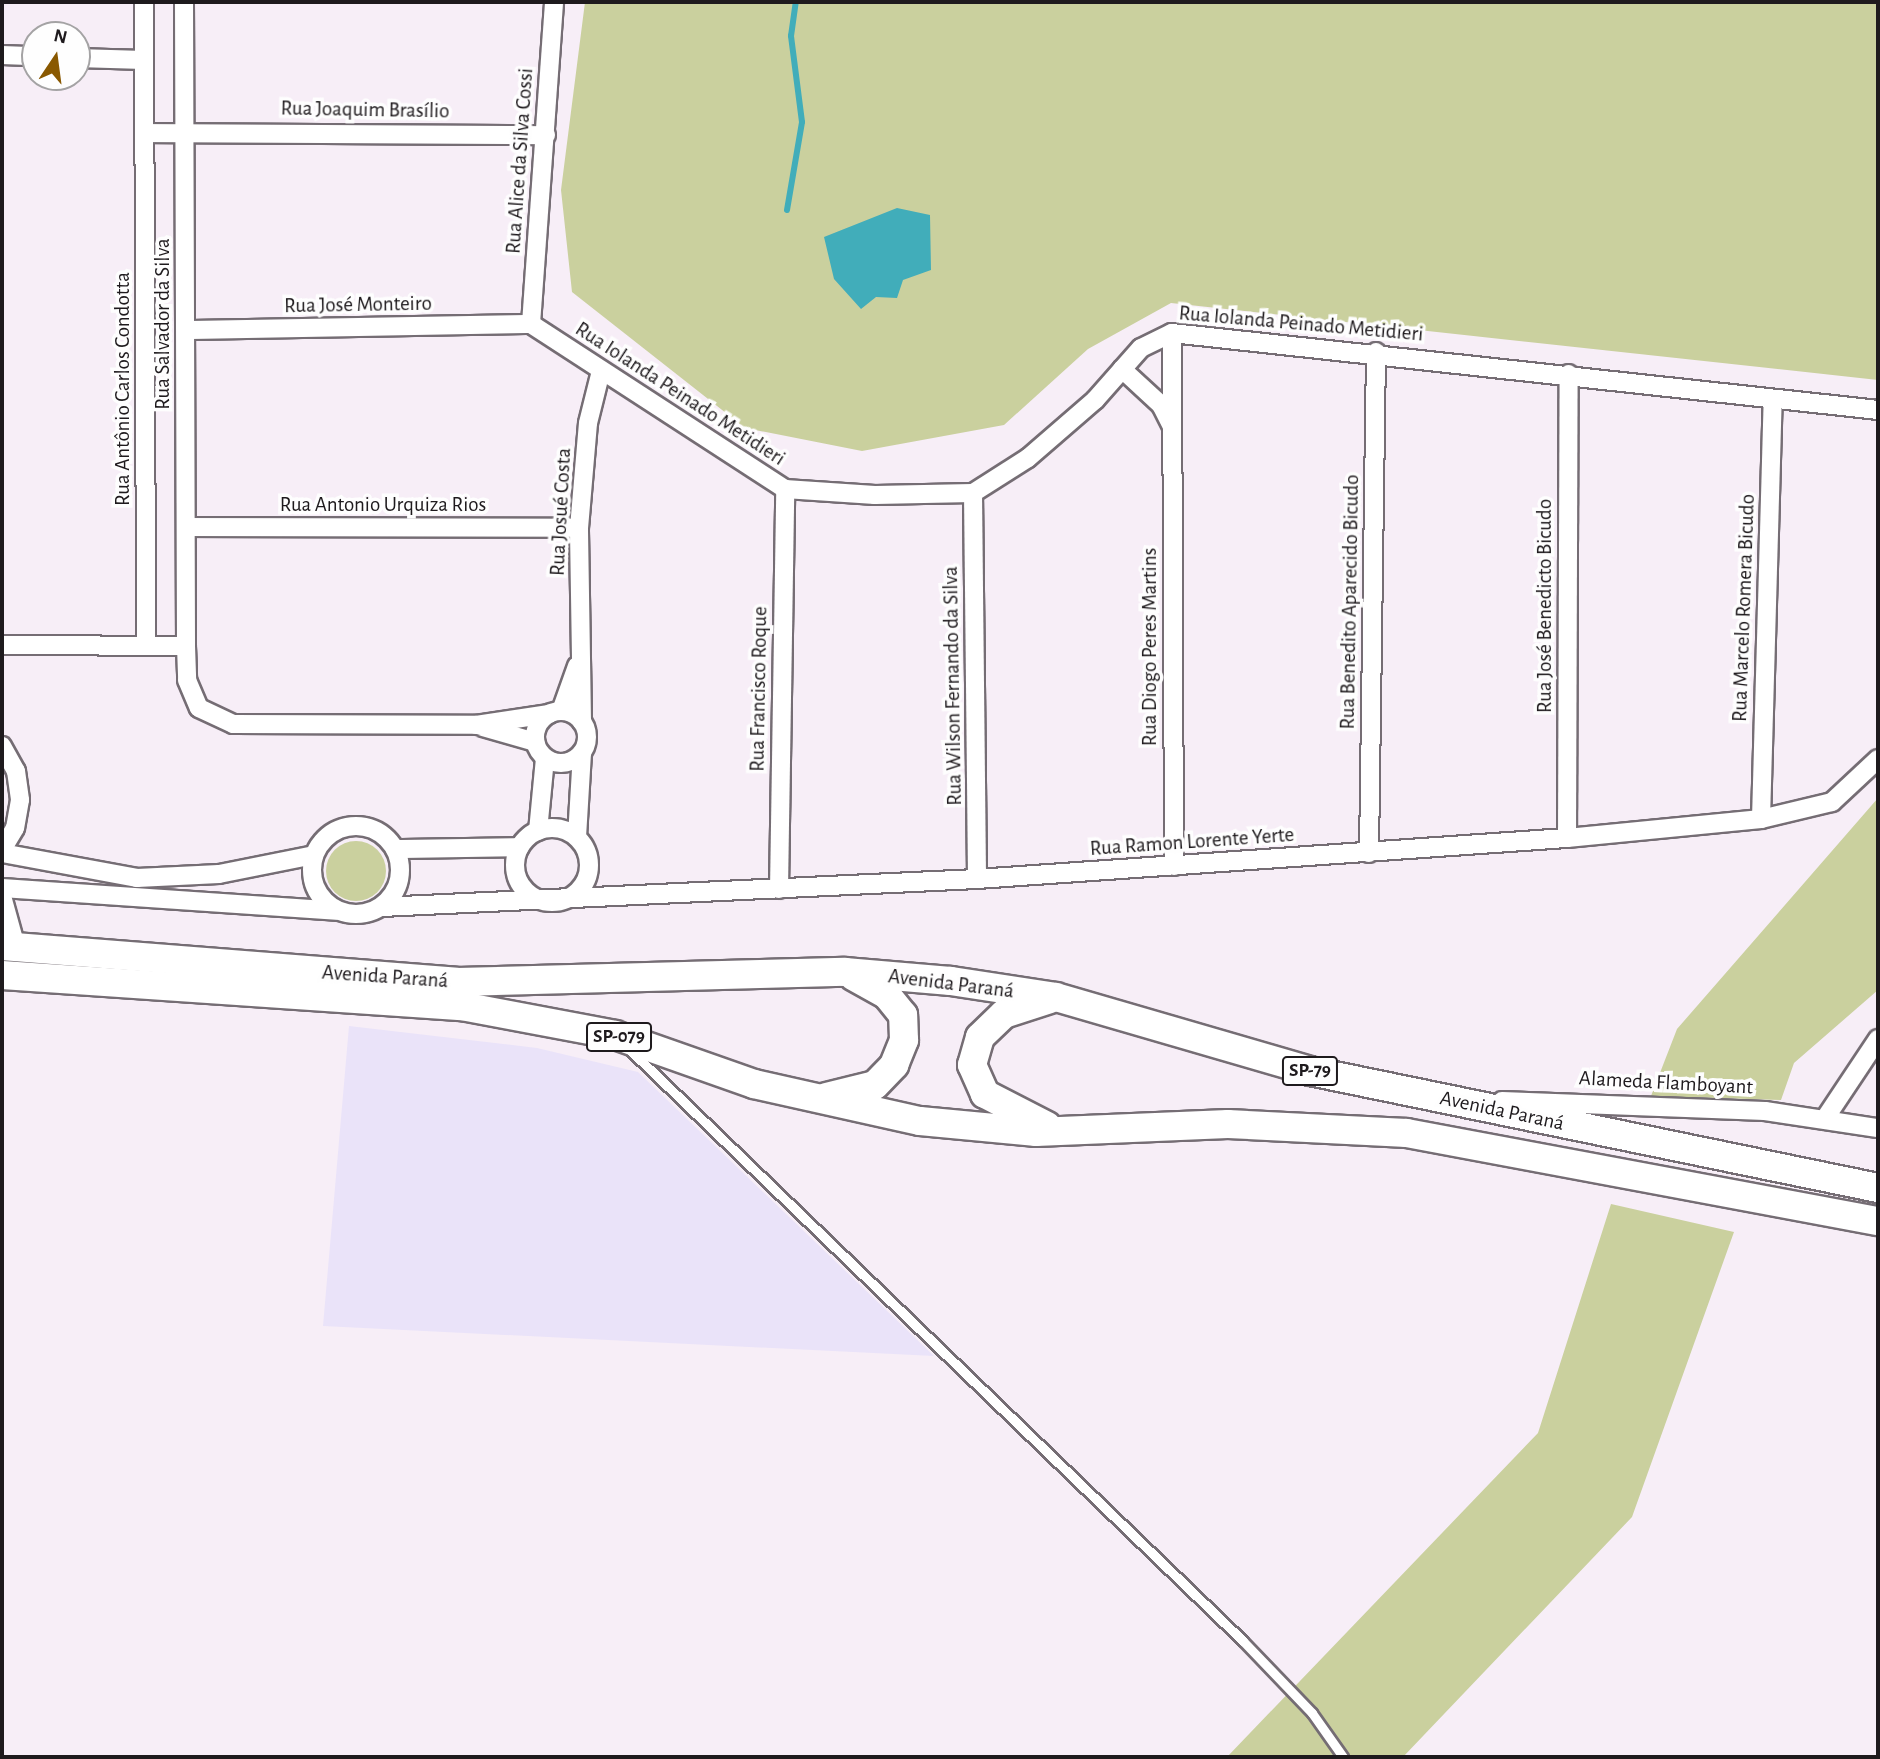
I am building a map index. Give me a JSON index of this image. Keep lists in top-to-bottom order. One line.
{"streets":{"main road":["Avenida Paraná","SP-079","SP-79"],"street":["Rua Joaquim Brasílio","Rua Alice da Silva Cossi","Rua José Monteiro","Rua Salvador da Silva","Rua Iolanda Peinado Metidieri","Rua Antônio Carlos Condotta","Rua Antonio Urquiza Rios","Rua Josué Costa","Rua Benedito Aparecido Bicudo","Rua José Benedicto Bicudo","Rua Marcelo Romera Bicudo","Rua Diogo Peres Martins","Rua Wilson Fernando da Silva","Rua Francisco Roque","Rua Ramon Lorente Yerte","Alameda Flamboyant"]},"crossings":[["Rua Joaquim Brasílio","Rua Alice da Silva Cossi"],["Rua Joaquim Brasílio","Rua Salvador da Silva"],["Rua Alice da Silva Cossi","Rua José Monteiro"],["Rua Alice da Silva Cossi","Rua Iolanda Peinado Metidieri"],["Rua José Monteiro","Rua Salvador da Silva"],["Rua José Monteiro","Rua Iolanda Peinado Metidieri"],["Rua Salvador da Silva","Rua Antonio Urquiza Rios"],["Rua Iolanda Peinado Metidieri","Rua Josué Costa"],["Rua Iolanda Peinado Metidieri","Rua Benedito Aparecido Bicudo"],["Rua Iolanda Peinado Metidieri","Rua José Benedicto Bicudo"],["Rua Iolanda Peinado Metidieri","Rua Marcelo Romera Bicudo"],["Rua Iolanda Peinado Metidieri","Rua Diogo Peres Martins"],["Rua Iolanda Peinado Metidieri","Rua Wilson Fernando da Silva"],["Rua Iolanda Peinado Metidieri","Rua Francisco Roque"],["Rua Antonio Urquiza Rios","Rua Josué Costa"],["Rua Benedito Aparecido Bicudo","Rua Ramon Lorente Yerte"],["Rua José Benedicto Bicudo","Rua Ramon Lorente Yerte"],["Rua Marcelo Romera Bicudo","Rua Ramon Lorente Yerte"],["Rua Diogo Peres Martins","Rua Ramon Lorente Yerte"],["Rua Wilson Fernando da Silva","Rua Ramon Lorente Yerte"],["Rua Francisco Roque","Rua Ramon Lorente Yerte"],["Avenida Paraná","Alameda Flamboyant"]],"north":"top"}
